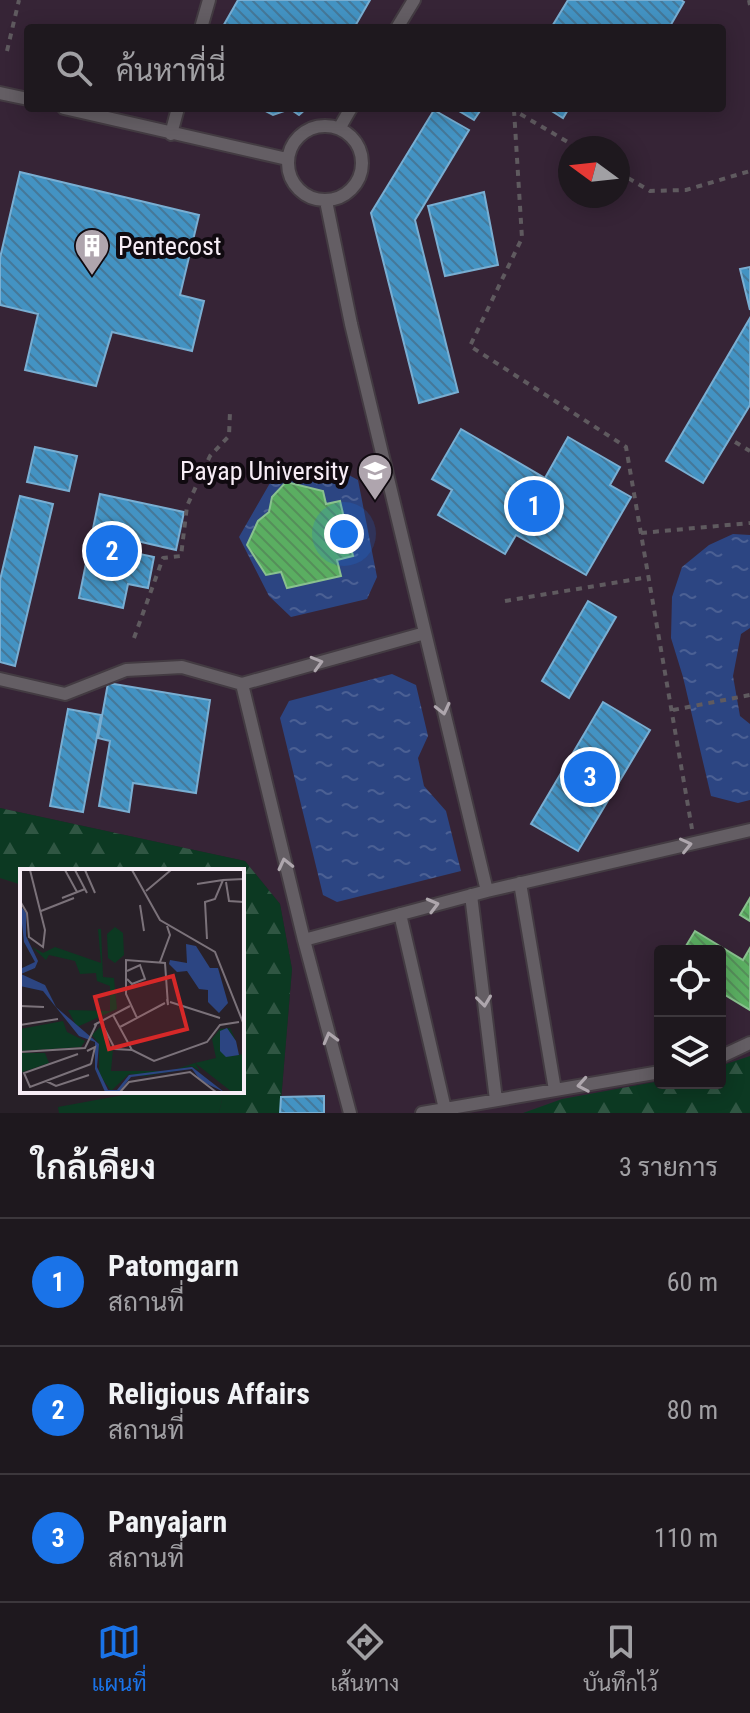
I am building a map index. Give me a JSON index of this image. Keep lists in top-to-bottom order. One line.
{"places":{"building":["Pentecost"],"school or university":["Payap University"]},"north":"left","page":{"search":"ค้นหาที่นี่","pins":["1","2","3"],"heading":["ใกล้เคียง","3 รายการ"],"list":[{"mark":"1","name":"Patomgarn","note":"สถานที่","value":"60 m"},{"mark":"2","name":"Religious Affairs","note":"สถานที่","value":"80 m"},{"mark":"3","name":"Panyajarn","note":"สถานที่","value":"110 m"}],"nav":["แผนที่","เส้นทาง","บันทึกไว้"]}}
